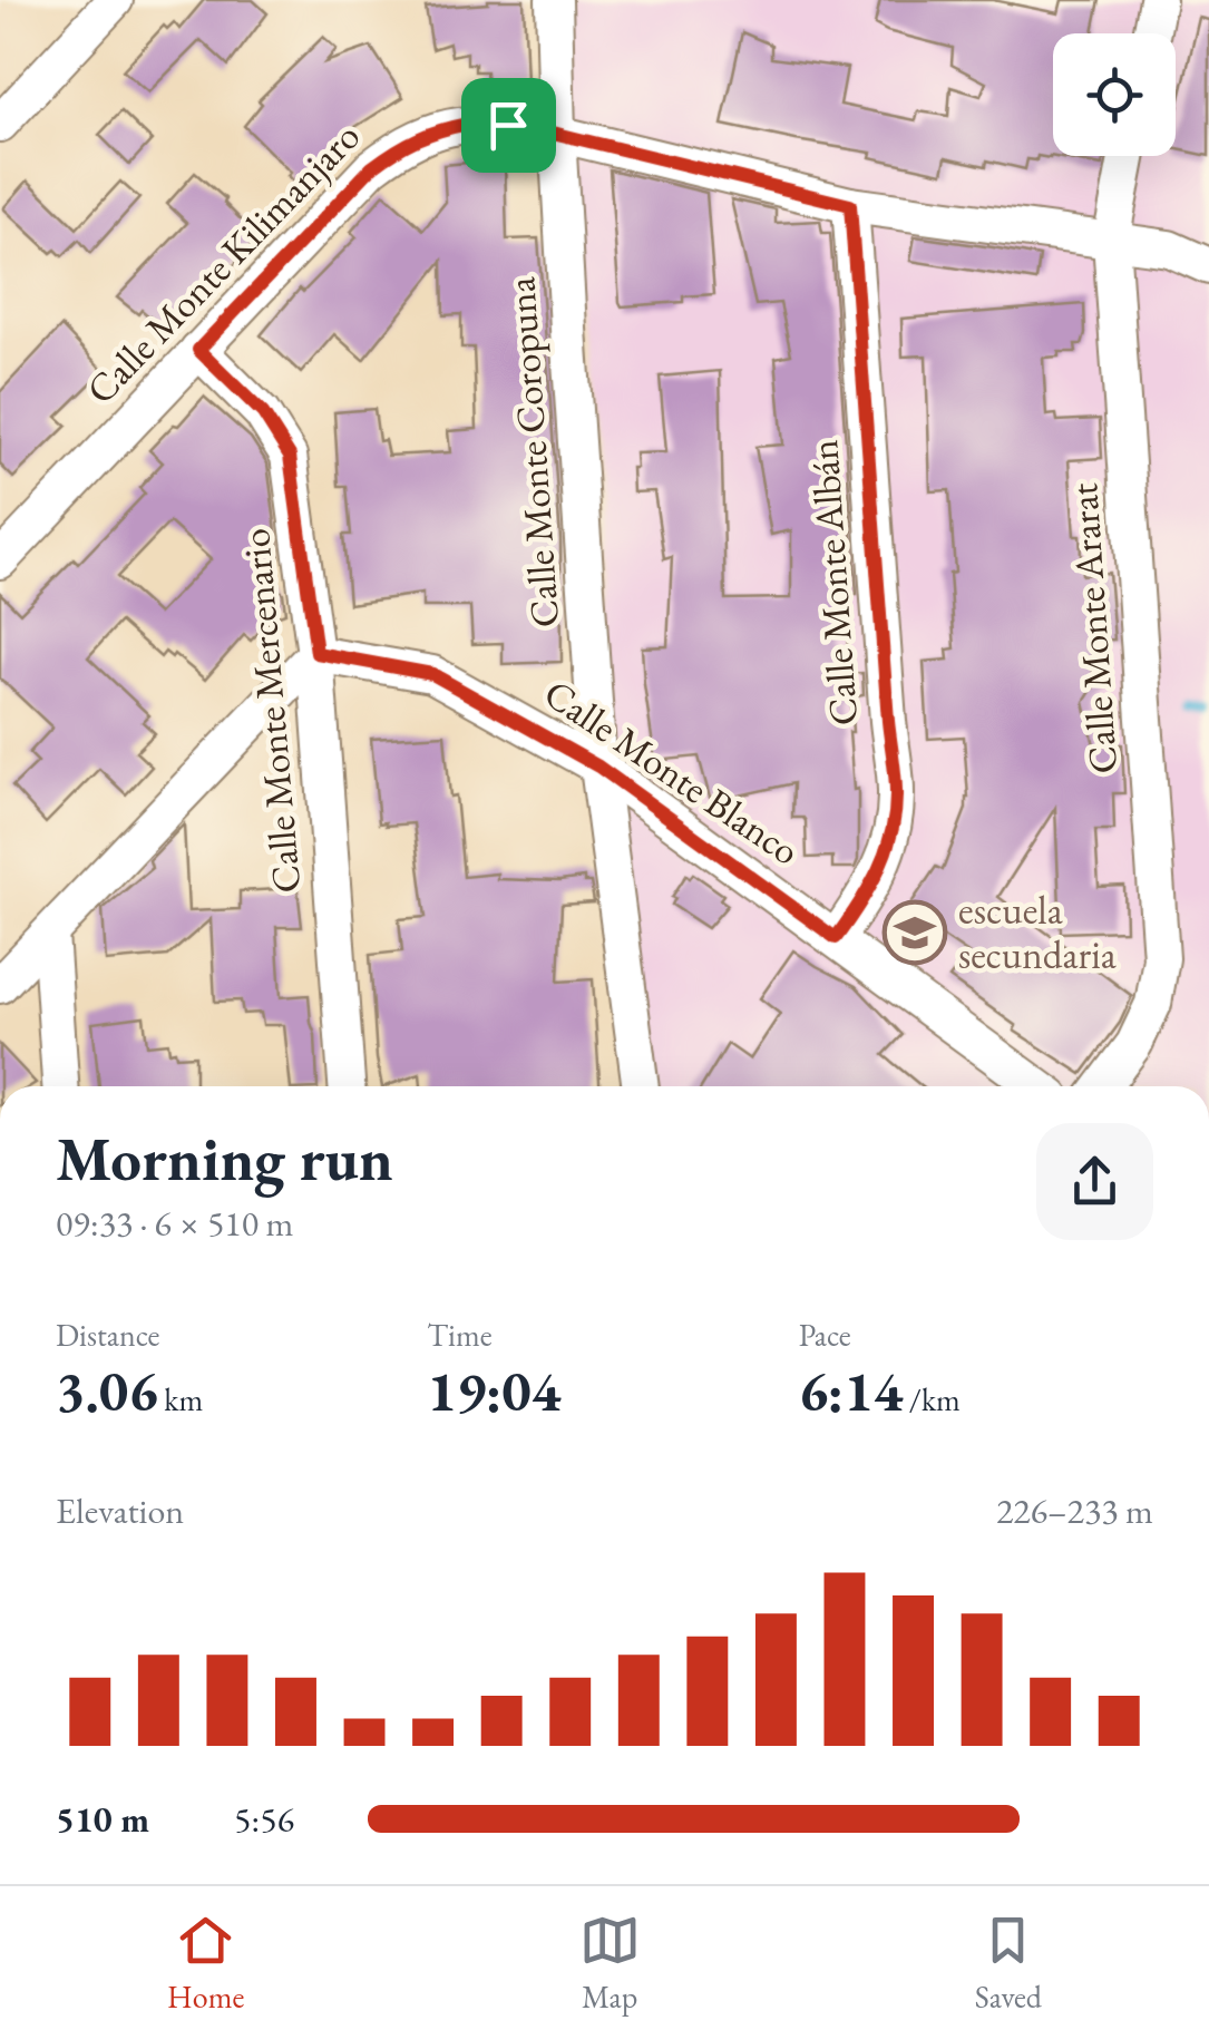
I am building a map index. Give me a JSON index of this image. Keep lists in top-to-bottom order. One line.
{"streets":{"street":["Calle Monte Kilimanjaro","Calle Monte Coropuna","Calle Monte Albán","Calle Monte Ararat","Calle Monte Mercenario","Calle Monte Blanco"]},"crossings":[["Calle Monte Kilimanjaro","Calle Monte Coropuna"],["Calle Monte Kilimanjaro","Calle Monte Albán"],["Calle Monte Kilimanjaro","Calle Monte Ararat"],["Calle Monte Kilimanjaro","Calle Monte Mercenario"],["Calle Monte Coropuna","Calle Monte Blanco"],["Calle Monte Albán","Calle Monte Blanco"],["Calle Monte Mercenario","Calle Monte Blanco"]],"places":{"school or university":["escuela secundaria"]},"page":{"heading":["Morning run","09:33 · 6 × 510 m"],"stats":[["Distance","3.06 km"],["Time","19:04"],["Pace","6:14 /km"]],"chart":["Elevation","226–233 m"],"list":[{"name":"510 m","note":"5:56"}],"tabs":["Home","Map","Saved"]}}
